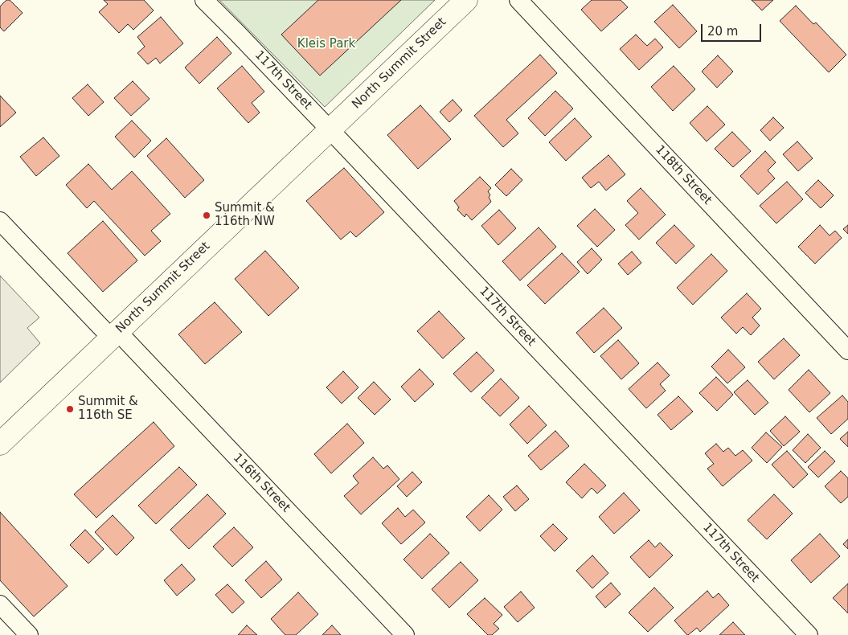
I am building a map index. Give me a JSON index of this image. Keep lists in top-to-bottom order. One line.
{"streets":{"main road":["North Summit Street"],"street":["117th Street","118th Street","116th Street"]},"crossings":[["North Summit Street","117th Street"],["North Summit Street","116th Street"]],"parks":["Kleis Park"],"places":["Summit & 116th NW","Summit & 116th SE"],"scale_bar":"20 m"}
